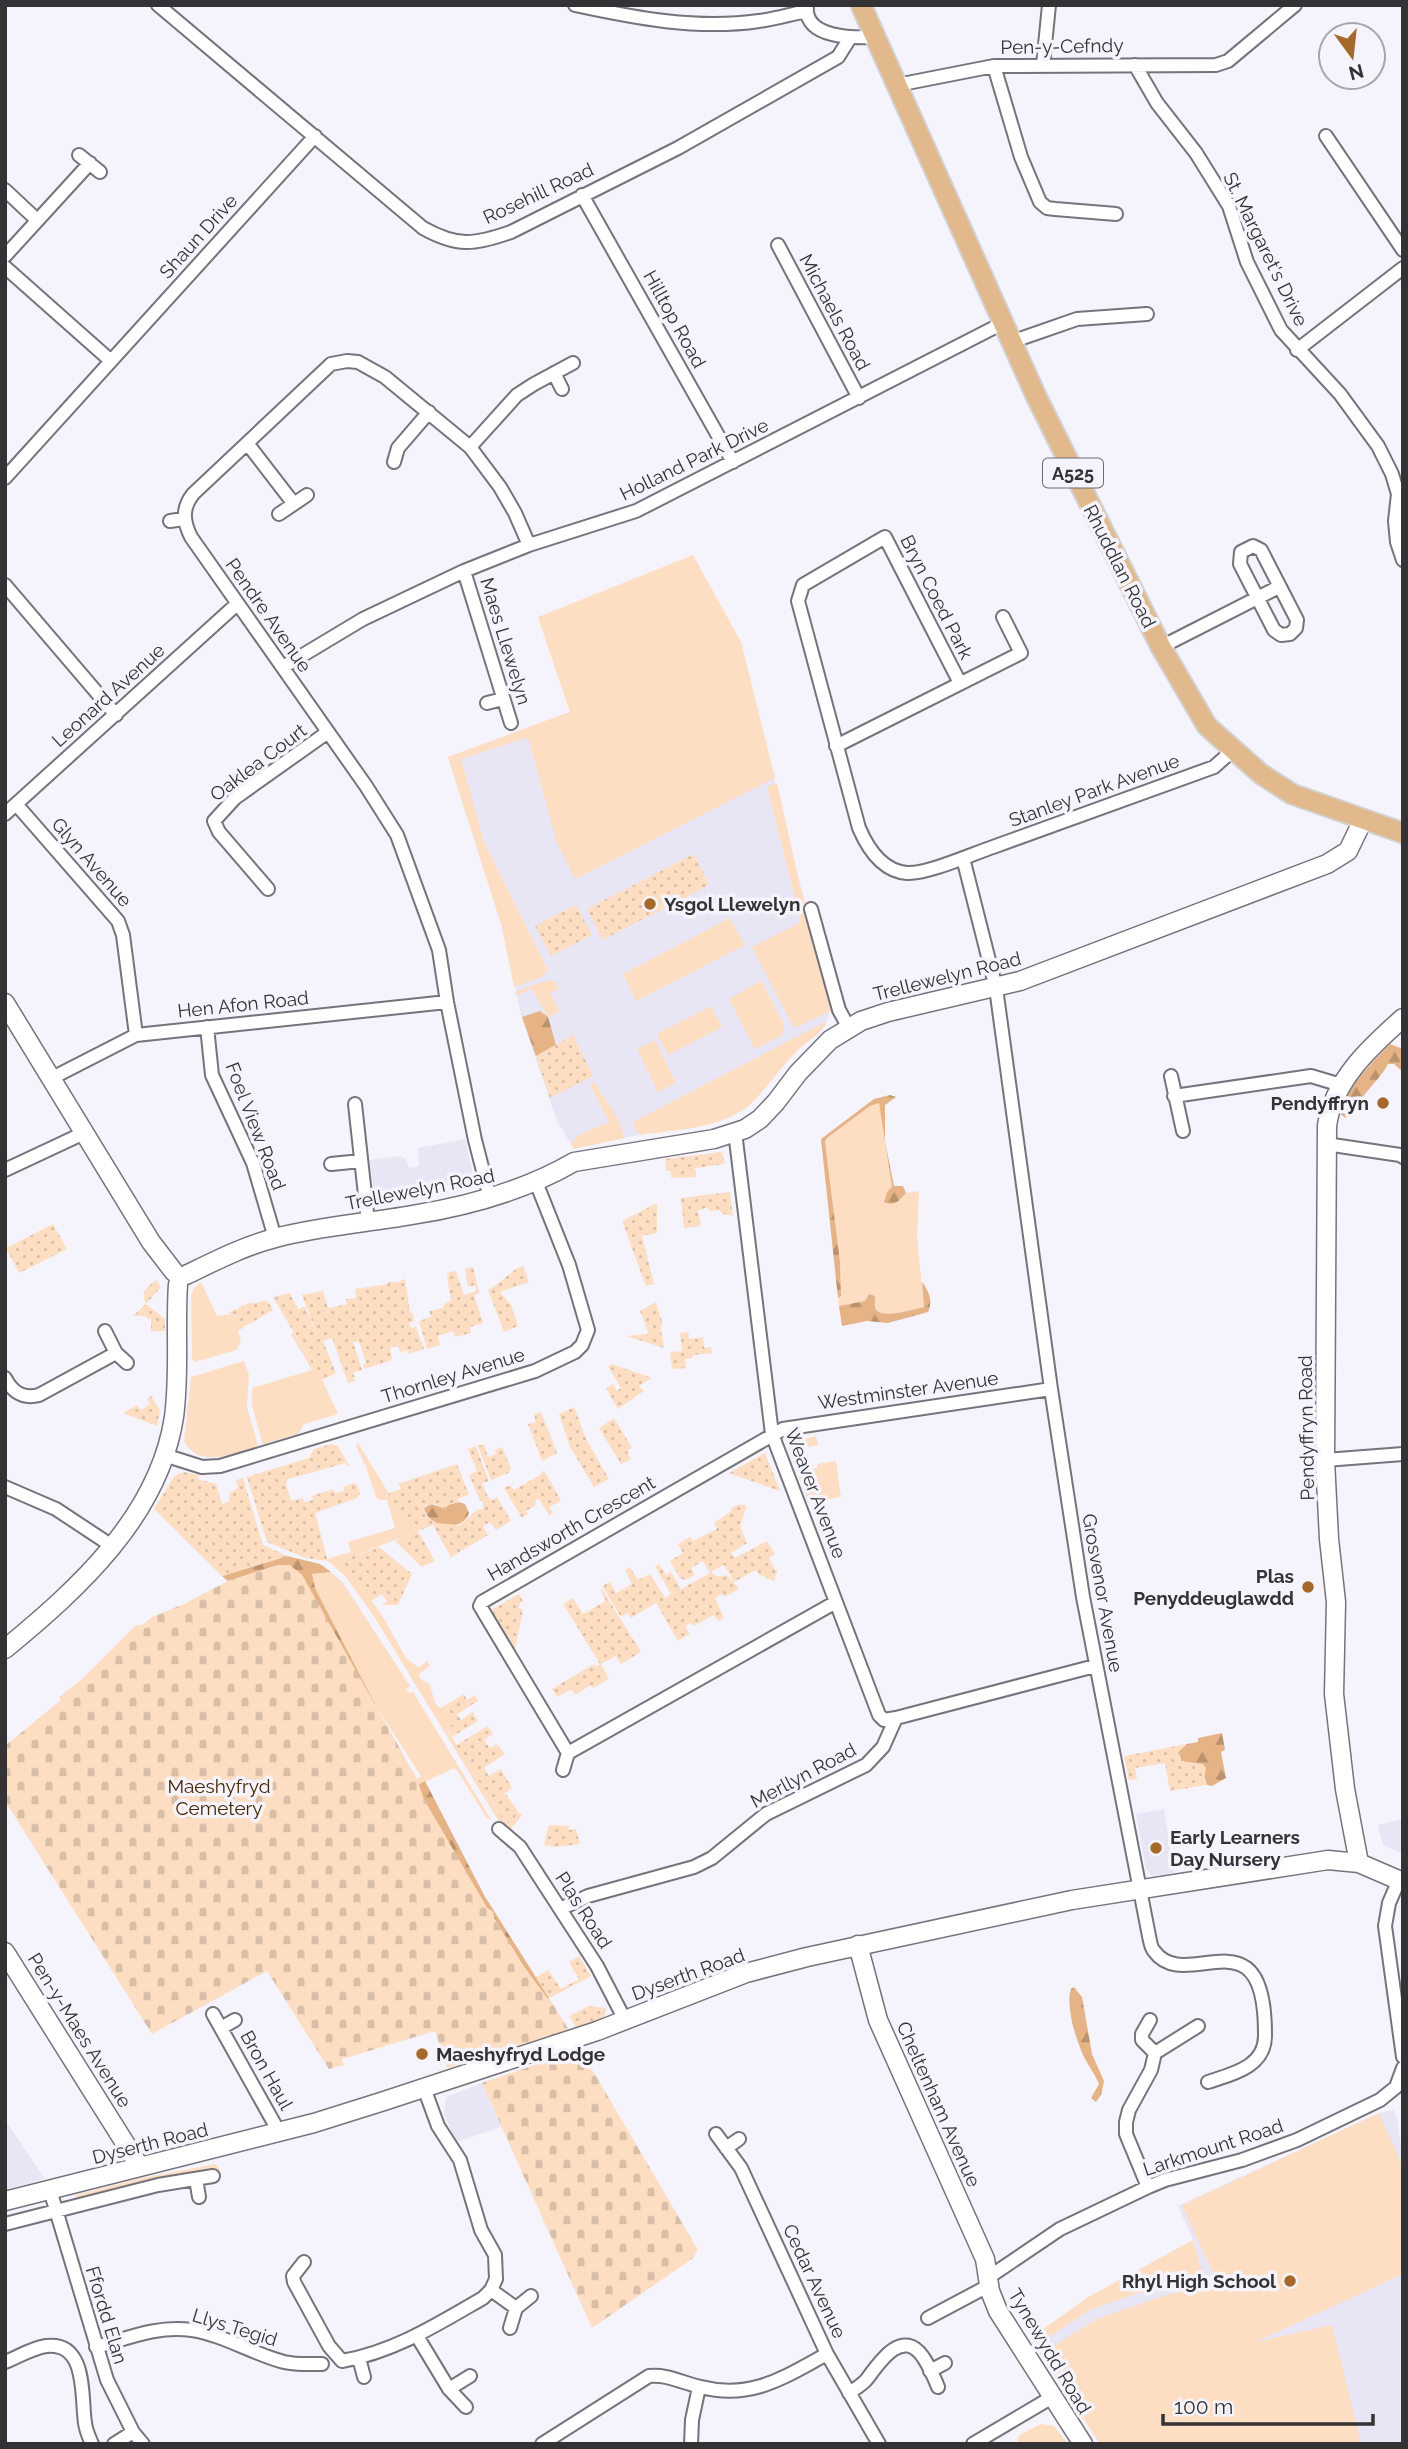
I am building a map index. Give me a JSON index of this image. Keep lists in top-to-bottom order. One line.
{"streets":{"main road":["A525","Rhuddlan Road"],"street":["Pen-y-Cefndy","Rosehill Road","Shaun Drive","St. Margaret's Drive","Michaels Road","Hilltop Road","Holland Park Drive","Bryn Coed Park","Pendre Avenue","Maes Llewelyn","Leonard Avenue","Oaklea Court","Stanley Park Avenue","Glyn Avenue","Trellewelyn Road","Hen Afon Road","Foel View Road","Thornley Avenue","Westminster Avenue","Pendyffryn Road","Weaver Avenue","Handsworth Crescent","Grosvenor Avenue","Merllyn Road","Plas Road","Dyserth Road","Pen-y-Maes Avenue","Bron Haul","Cheltenham Avenue","Larkmount Road","Cedar Avenue","Ffordd Elan","Llys Tegid","Tynewydd Road"]},"crossings":[["Pen-y-Cefndy","St. Margaret's Drive"],["Pen-y-Cefndy","Rhuddlan Road"],["Rosehill Road","Shaun Drive"],["Rosehill Road","Hilltop Road"],["Michaels Road","Holland Park Drive"],["Hilltop Road","Holland Park Drive"],["Holland Park Drive","Rhuddlan Road"],["Holland Park Drive","Pendre Avenue"],["Holland Park Drive","Maes Llewelyn"],["Rhuddlan Road","Stanley Park Avenue"],["Rhuddlan Road","Trellewelyn Road"],["Bryn Coed Park","Stanley Park Avenue"],["Bryn Coed Park","Grosvenor Avenue"],["Pendre Avenue","Leonard Avenue"],["Pendre Avenue","Oaklea Court"],["Pendre Avenue","Trellewelyn Road"],["Pendre Avenue","Hen Afon Road"],["Leonard Avenue","Glyn Avenue"],["Stanley Park Avenue","Grosvenor Avenue"],["Glyn Avenue","Hen Afon Road"],["Trellewelyn Road","Foel View Road"],["Trellewelyn Road","Thornley Avenue"],["Trellewelyn Road","Weaver Avenue"],["Trellewelyn Road","Grosvenor Avenue"],["Hen Afon Road","Foel View Road"],["Westminster Avenue","Weaver Avenue"],["Westminster Avenue","Handsworth Crescent"],["Westminster Avenue","Grosvenor Avenue"],["Pendyffryn Road","Dyserth Road"],["Weaver Avenue","Handsworth Crescent"],["Weaver Avenue","Merllyn Road"],["Grosvenor Avenue","Dyserth Road"],["Merllyn Road","Plas Road"],["Plas Road","Dyserth Road"],["Dyserth Road","Pen-y-Maes Avenue"],["Dyserth Road","Bron Haul"],["Dyserth Road","Cheltenham Avenue"],["Dyserth Road","Ffordd Elan"],["Cheltenham Avenue","Larkmount Road"],["Cheltenham Avenue","Tynewydd Road"],["Larkmount Road","Tynewydd Road"],["Ffordd Elan","Llys Tegid"]],"parks":["Maeshyfryd Cemetery"],"places":["Ysgol Llewelyn","Pendyffryn","Plas Penyddeuglawdd","Early Learners Day Nursery","Maeshyfryd Lodge","Rhyl High School"],"scale_bar":"100 m","north":"bottom"}
